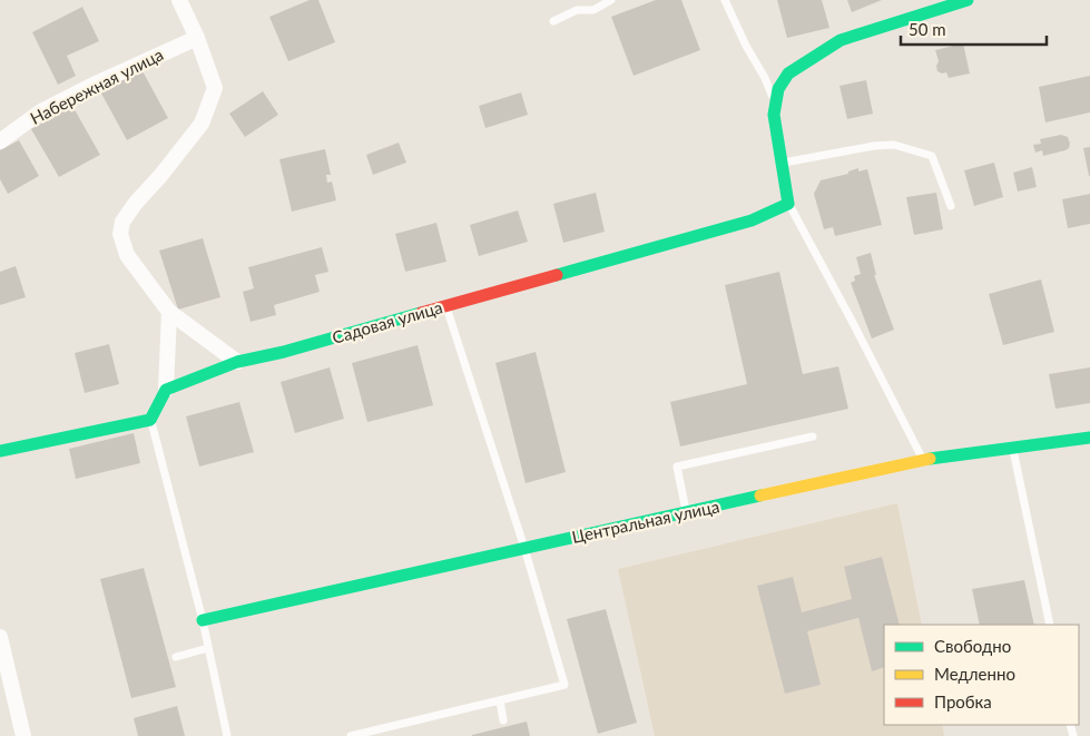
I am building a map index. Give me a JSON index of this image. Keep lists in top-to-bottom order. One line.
{"streets":{"street":["Набережная улица","Садовая улица","Центральная улица"]},"legend":["Свободно","Медленно","Пробка"],"scale_bar":"50 m"}
